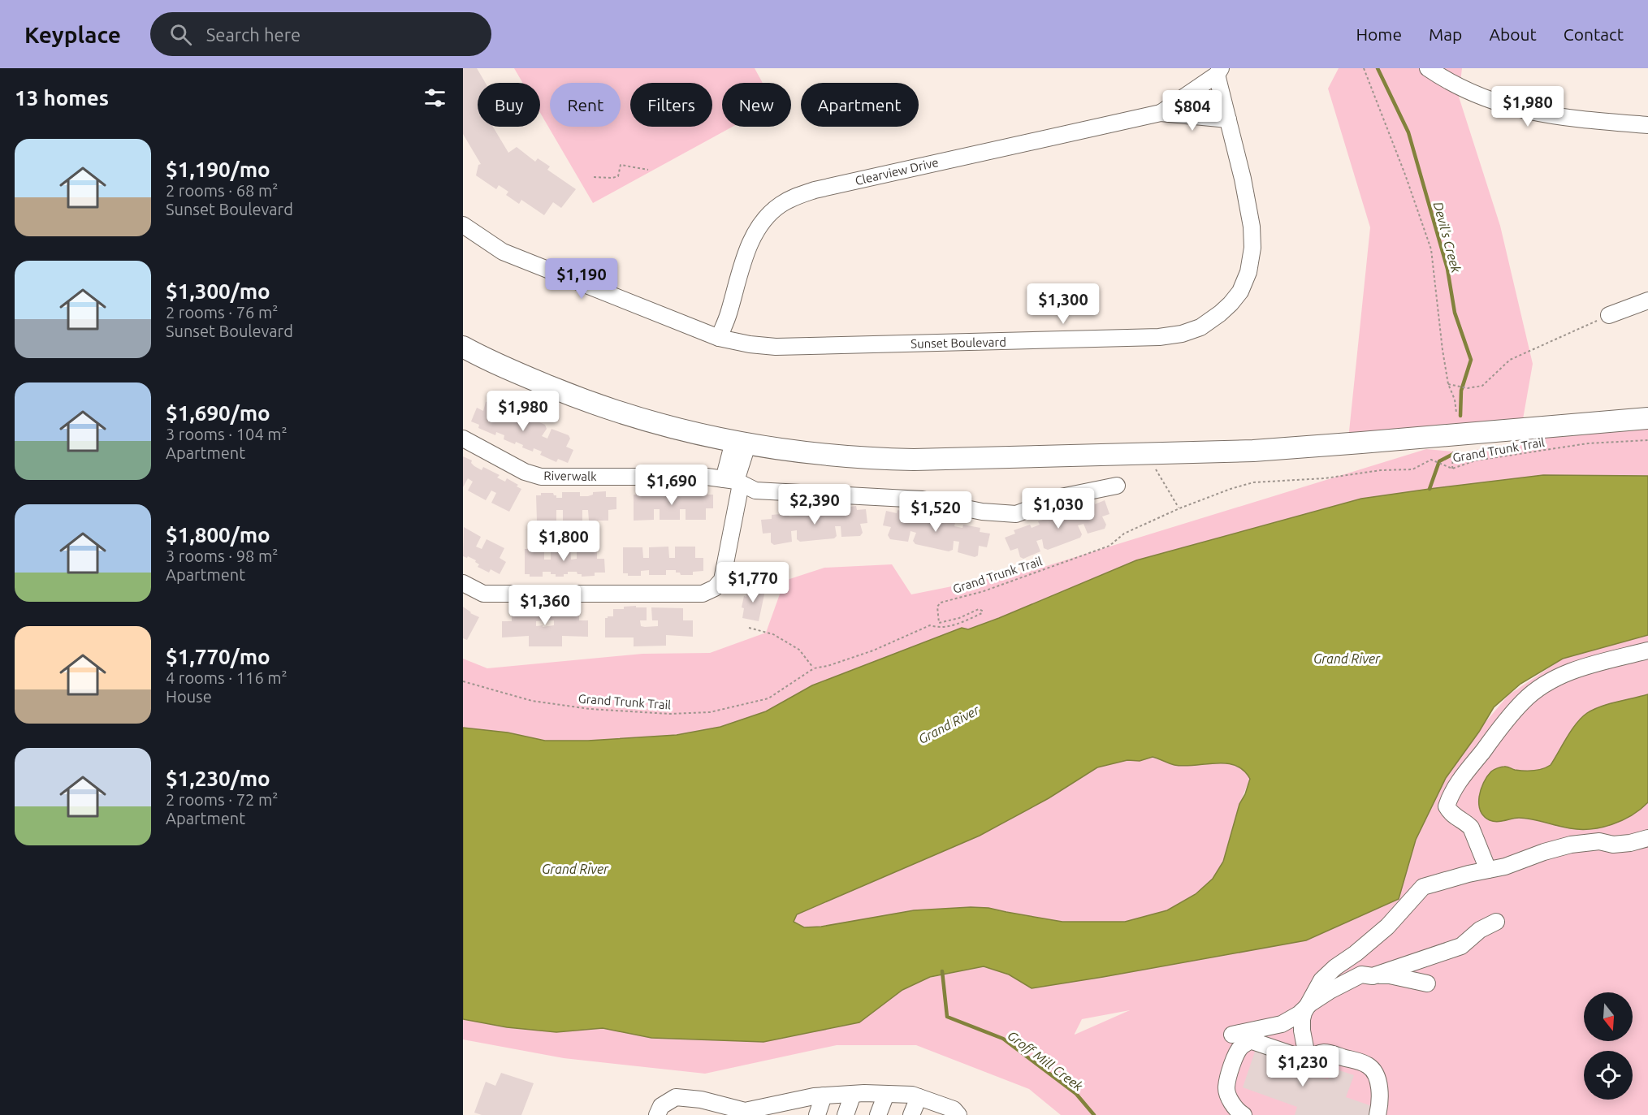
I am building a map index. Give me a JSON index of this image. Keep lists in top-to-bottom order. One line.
{"streets":{"street":["Clearview Drive","Sunset Boulevard","Riverwalk"],"path":["Grand Trunk Trail"]},"crossings":[["Clearview Drive","Sunset Boulevard"]],"water":["Devil's Creek","Grand River","Groff Mill Creek"],"north":"bottom","page":{"header":"Keyplace","search":"Search here","nav":["Home","Map","About","Contact"],"heading":"13 homes","chip":["Buy","Rent","Filters","New","Apartment"],"price":["$1,980","$804","$1,190","$1,300","$1,980","$1,690","$2,390","$1,030","$1,520","$1,800","$1,770","$1,360","$1,230"],"list":[{"name":"$1,190/mo","note":"2 rooms · 68 m² · Sunset Boulevard"},{"name":"$1,300/mo","note":"2 rooms · 76 m² · Sunset Boulevard"},{"name":"$1,690/mo","note":"3 rooms · 104 m² · Apartment"},{"name":"$1,800/mo","note":"3 rooms · 98 m² · Apartment"},{"name":"$1,770/mo","note":"4 rooms · 116 m² · House"},{"name":"$1,230/mo","note":"2 rooms · 72 m² · Apartment"}]}}
